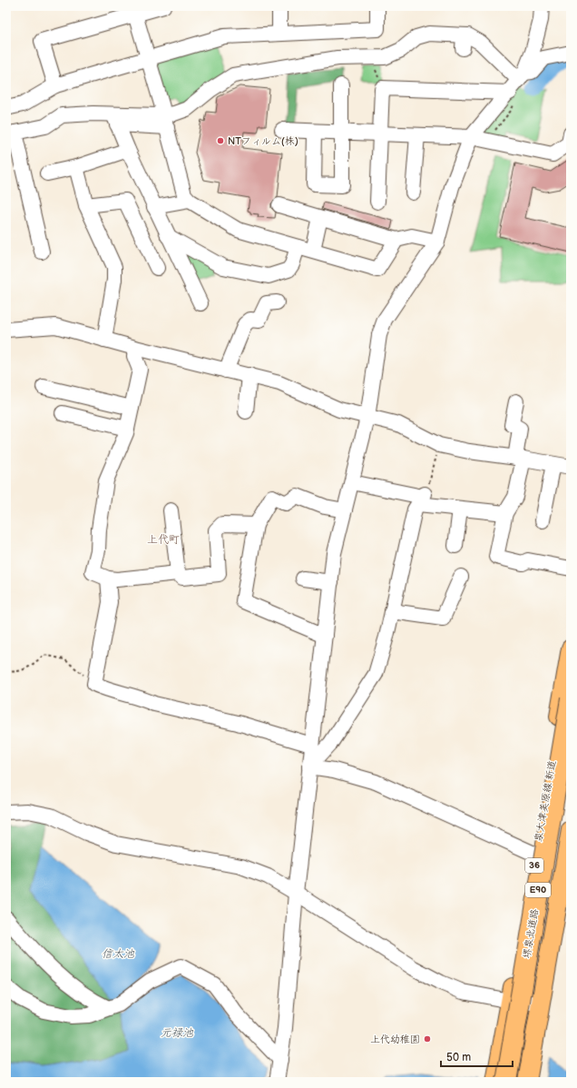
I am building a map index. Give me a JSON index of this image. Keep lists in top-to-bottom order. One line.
{"streets":{"highway":["E90","堺泉北道路"],"main road":["泉大津美原線 新道","36"]},"districts":["上代町"],"water":["信太池","元禄池"],"places":["NTフィルム(株)","上代幼稚園"],"scale_bar":"50 m"}
